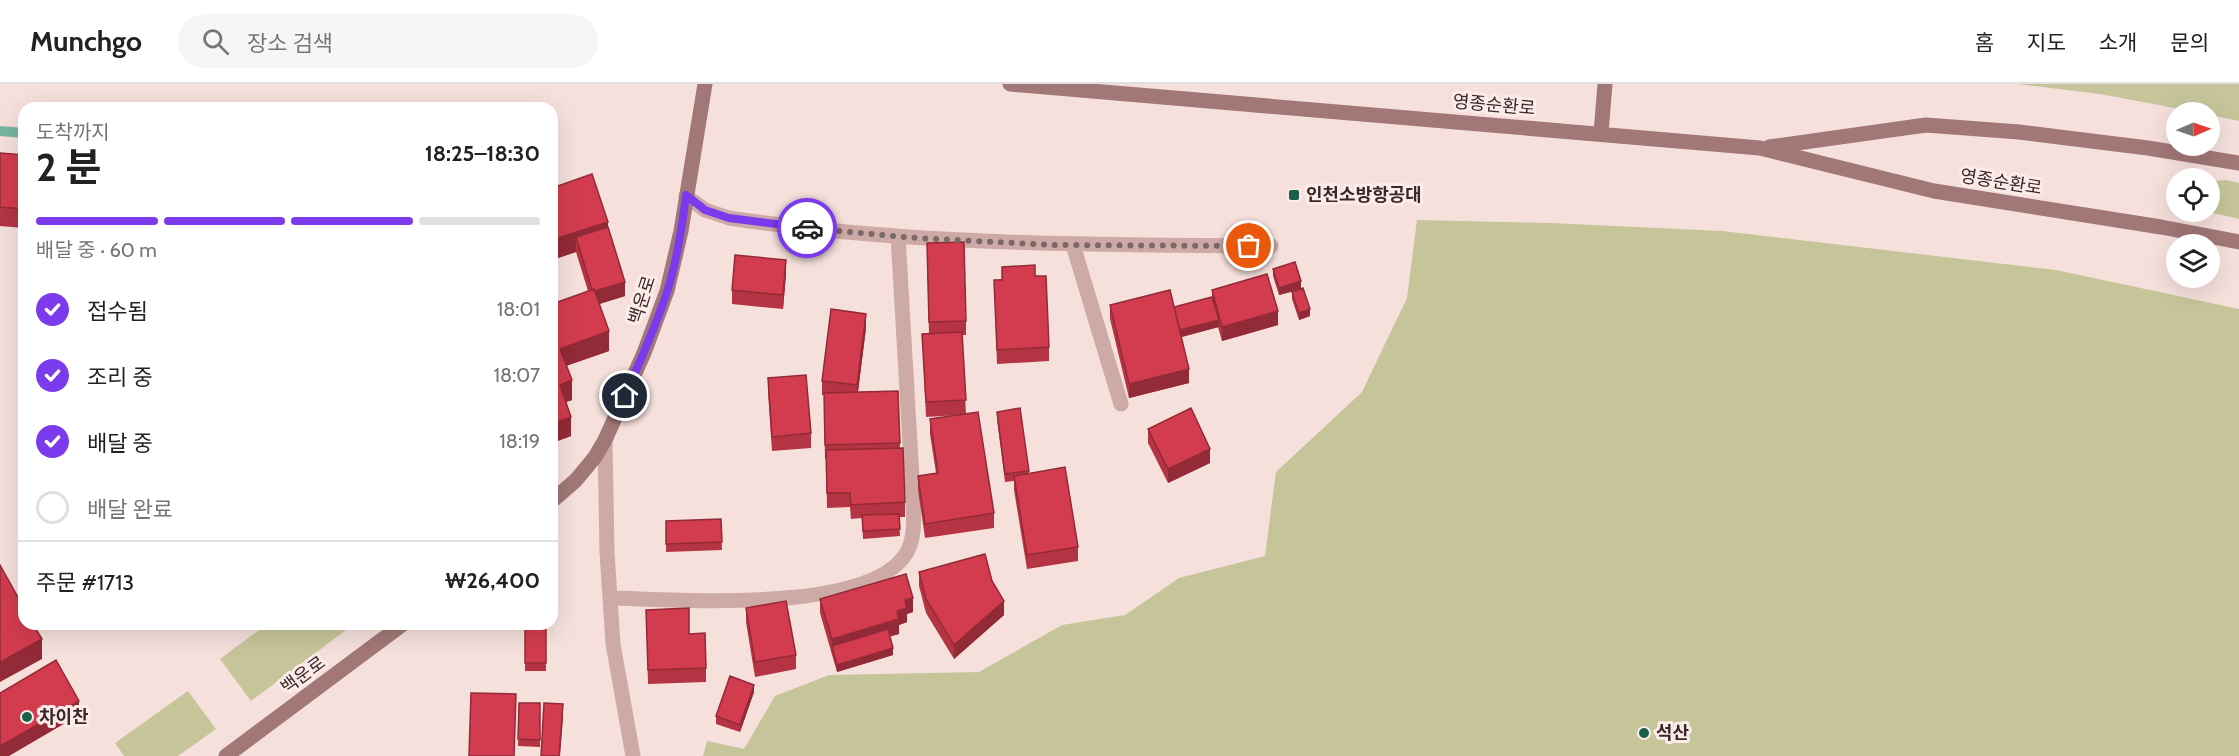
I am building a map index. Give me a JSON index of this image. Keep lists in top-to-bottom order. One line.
{"streets":{"main road":["영종순환로","백운로"]},"places":{"transit":["인천소방항공대"],"other":["차이찬","석산"]},"north":"right","page":{"header":"Munchgo","search":"장소 검색","nav":["홈","지도","소개","문의"],"heading":["2 분","도착까지","18:25–18:30"],"panel":["주문 #1713","₩26,400"],"bar":"배달 중 · 60 m","list":[["접수됨","18:01"],["조리 중","18:07"],["배달 중","18:19"],"배달 완료"]}}
